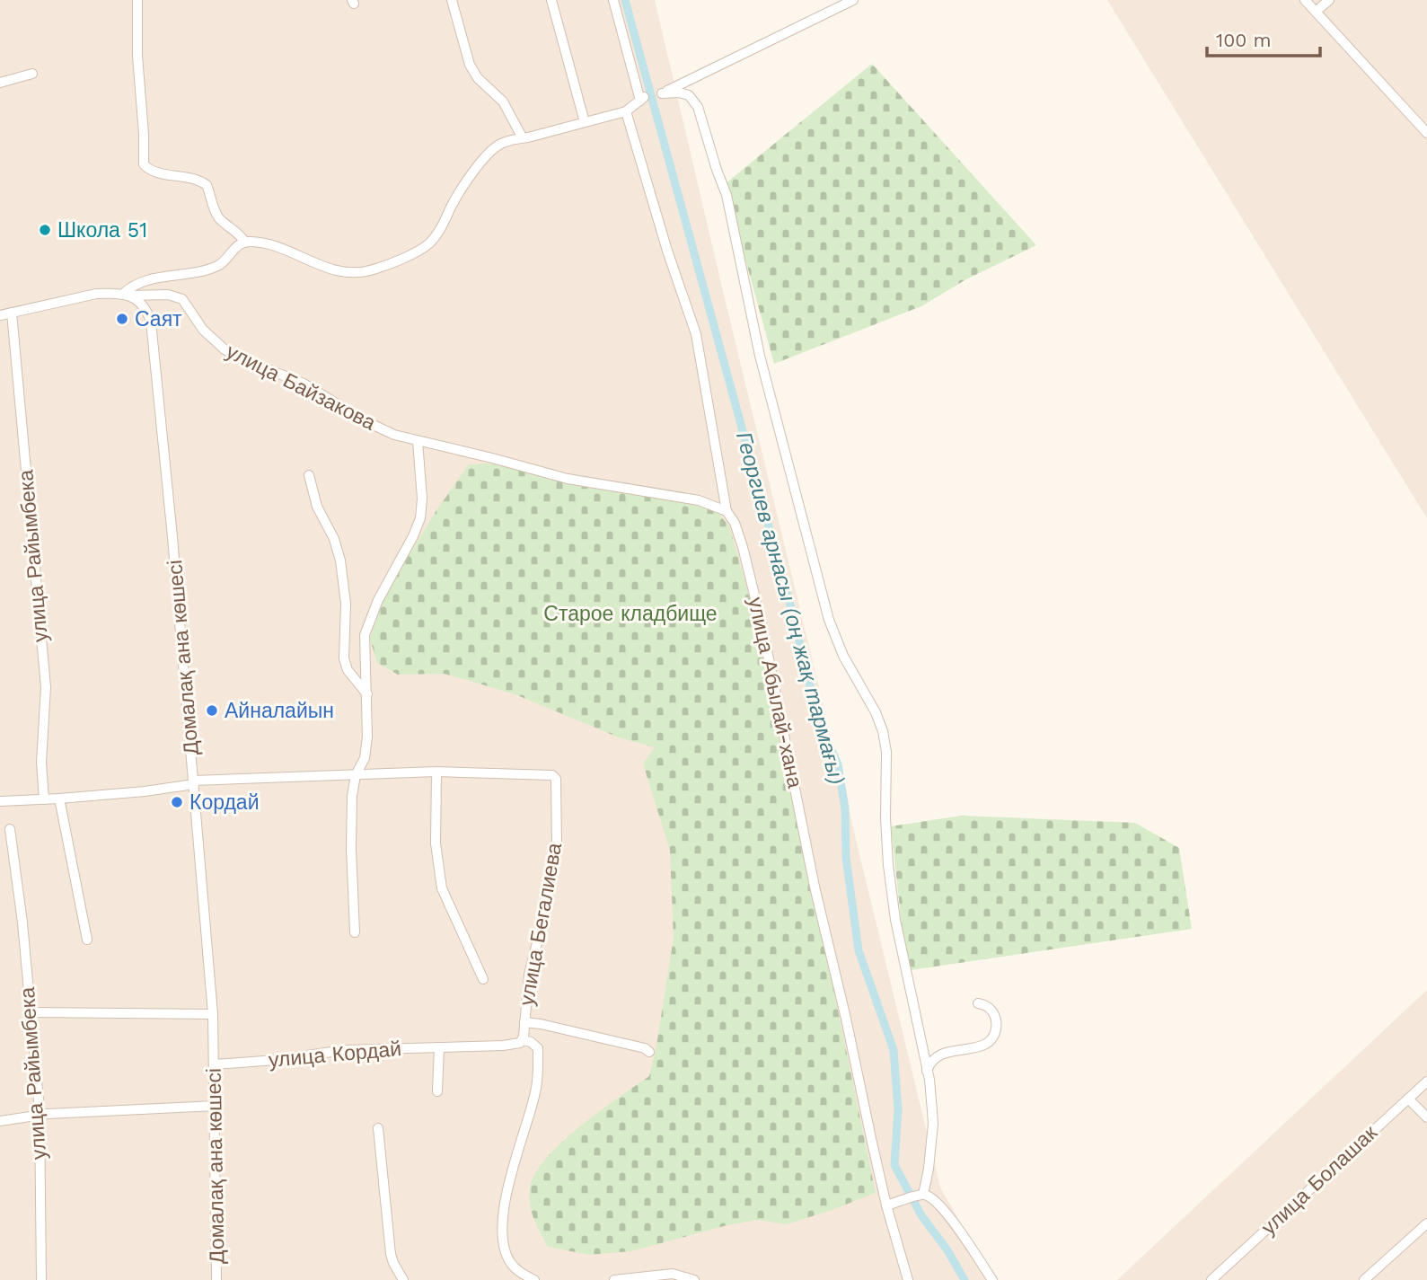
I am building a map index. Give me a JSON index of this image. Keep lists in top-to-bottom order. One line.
{"streets":{"street":["улица Байзакова","улица Райымбека","Домалақ ана көшесі","улица Абылай-хана","улица Бегалиева","улица Кордай","улица Болашак"]},"crossings":[["улица Байзакова","улица Райымбека"],["улица Байзакова","Домалақ ана көшесі"],["улица Байзакова","улица Абылай-хана"],["улица Райымбека","улица Бегалиева"],["Домалақ ана көшесі","улица Бегалиева"],["Домалақ ана көшесі","улица Кордай"],["улица Бегалиева","улица Кордай"]],"water":["Георгиев арнасы (оң жақ тармағы)"],"parks":["Старое кладбище"],"places":["Школа 51","Саят","Айналайын","Кордай"],"scale_bar":"100 m"}
